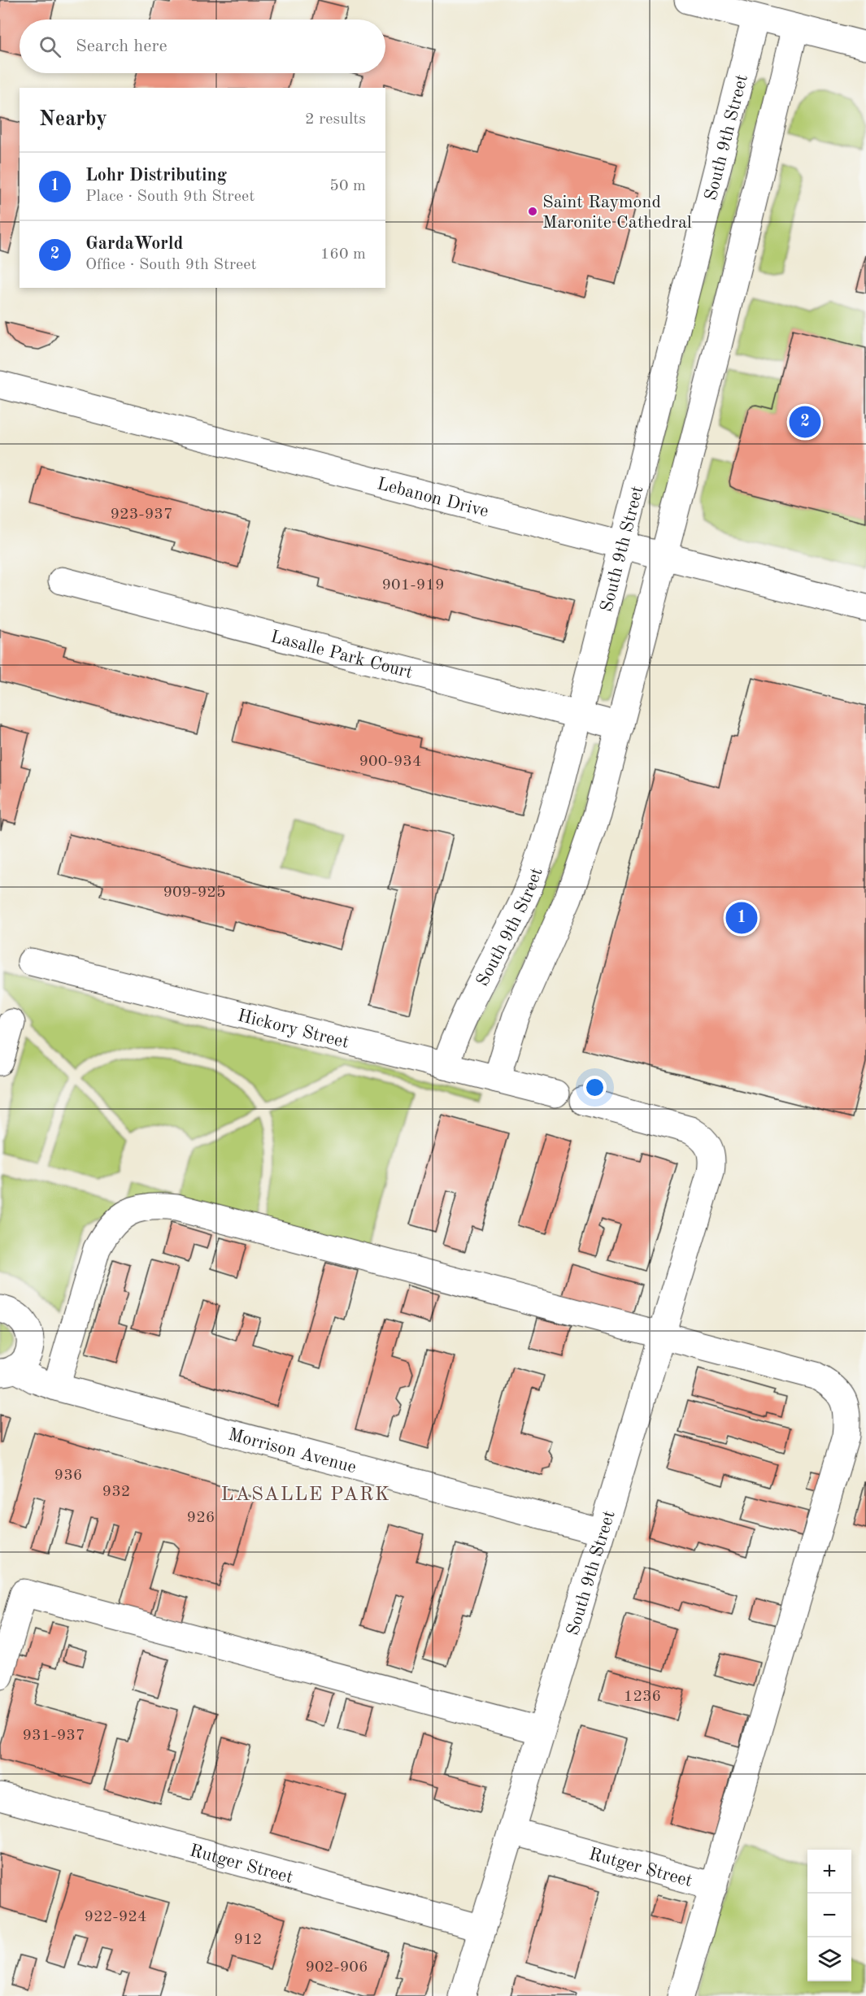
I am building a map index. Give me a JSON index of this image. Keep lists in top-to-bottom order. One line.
{"streets":{"street":["South 9th Street","Lebanon Drive","Lasalle Park Court","Hickory Street","Morrison Avenue","Rutger Street"]},"crossings":[["South 9th Street","Lebanon Drive"],["South 9th Street","Lasalle Park Court"],["South 9th Street","Hickory Street"],["South 9th Street","Morrison Avenue"],["South 9th Street","Rutger Street"]],"districts":["LASALLE PARK"],"places":["Saint Raymond Maronite Cathedral"],"house_numbers":["923-937","901-919","900-934","909-925","936","932","926","1236","931-937","922-924","912","902-906"],"page":{"search":"Search here","heading":["Nearby","2 results"],"list":[{"mark":"1","name":"Lohr Distributing","note":"Place · South 9th Street","value":"50 m"},{"mark":"2","name":"GardaWorld","note":"Office · South 9th Street","value":"160 m"}],"pins":["2","1"],"map_buttons":["+","−"]}}
